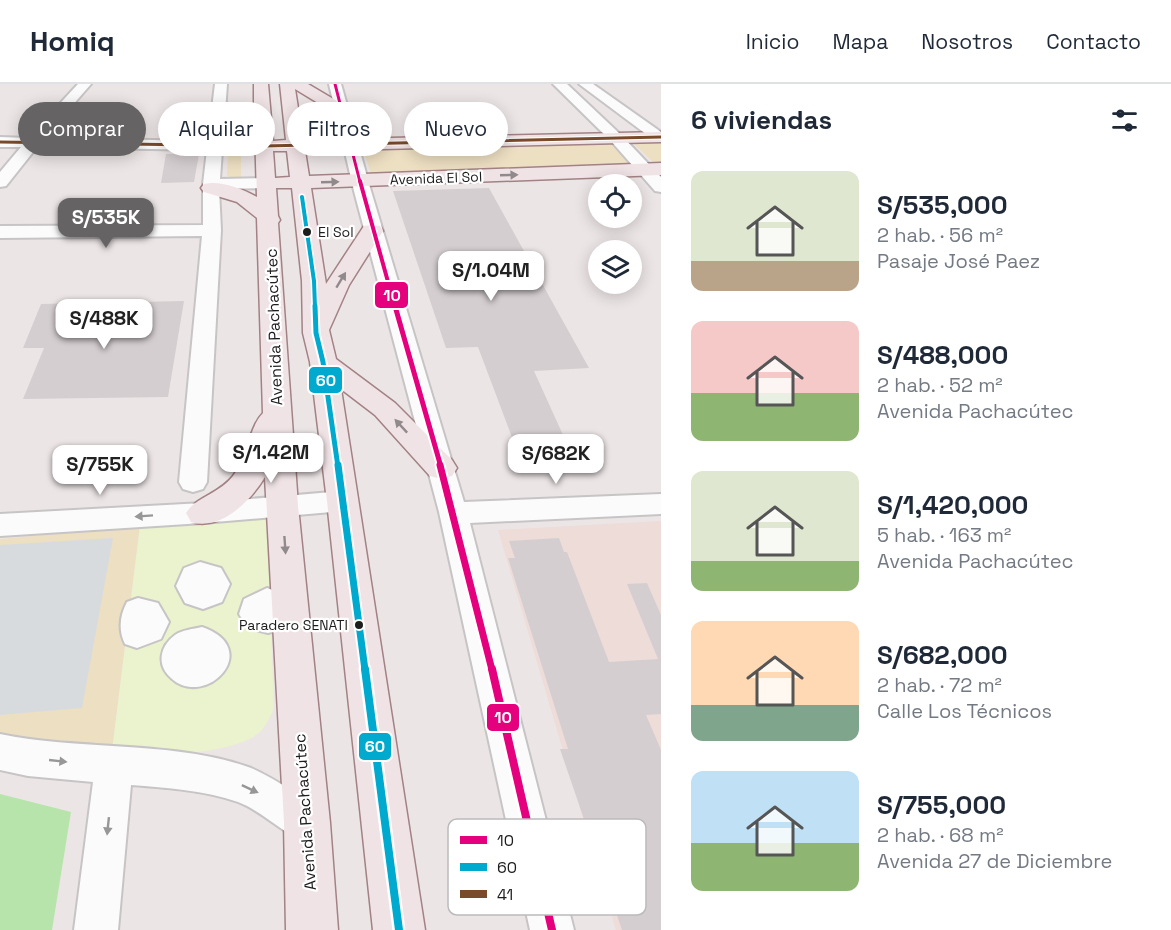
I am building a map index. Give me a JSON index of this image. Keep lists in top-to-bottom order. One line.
{"streets":{"main road":["Avenida El Sol","Avenida Pachacútec"]},"crossings":[["Avenida El Sol","Avenida Pachacútec"]],"places":["El Sol","Paradero SENATI"],"lines":["transit line 10","transit line 41","transit line 60"],"legend":["10","60","41"],"page":{"header":"Homiq","nav":["Inicio","Mapa","Nosotros","Contacto"],"heading":"6 viviendas","chip":["Comprar","Alquilar","Filtros","Nuevo"],"list":[{"name":"S/535,000","note":"2 hab. · 56 m² · Pasaje José Paez"},{"name":"S/488,000","note":"2 hab. · 52 m² · Avenida Pachacútec"},{"name":"S/1,420,000","note":"5 hab. · 163 m² · Avenida Pachacútec"},{"name":"S/682,000","note":"2 hab. · 72 m² · Calle Los Técnicos"},{"name":"S/755,000","note":"2 hab. · 68 m² · Avenida 27 de Diciembre"}],"price":["S/535K","S/1.04M","S/488K","S/1.42M","S/682K","S/755K"]}}
